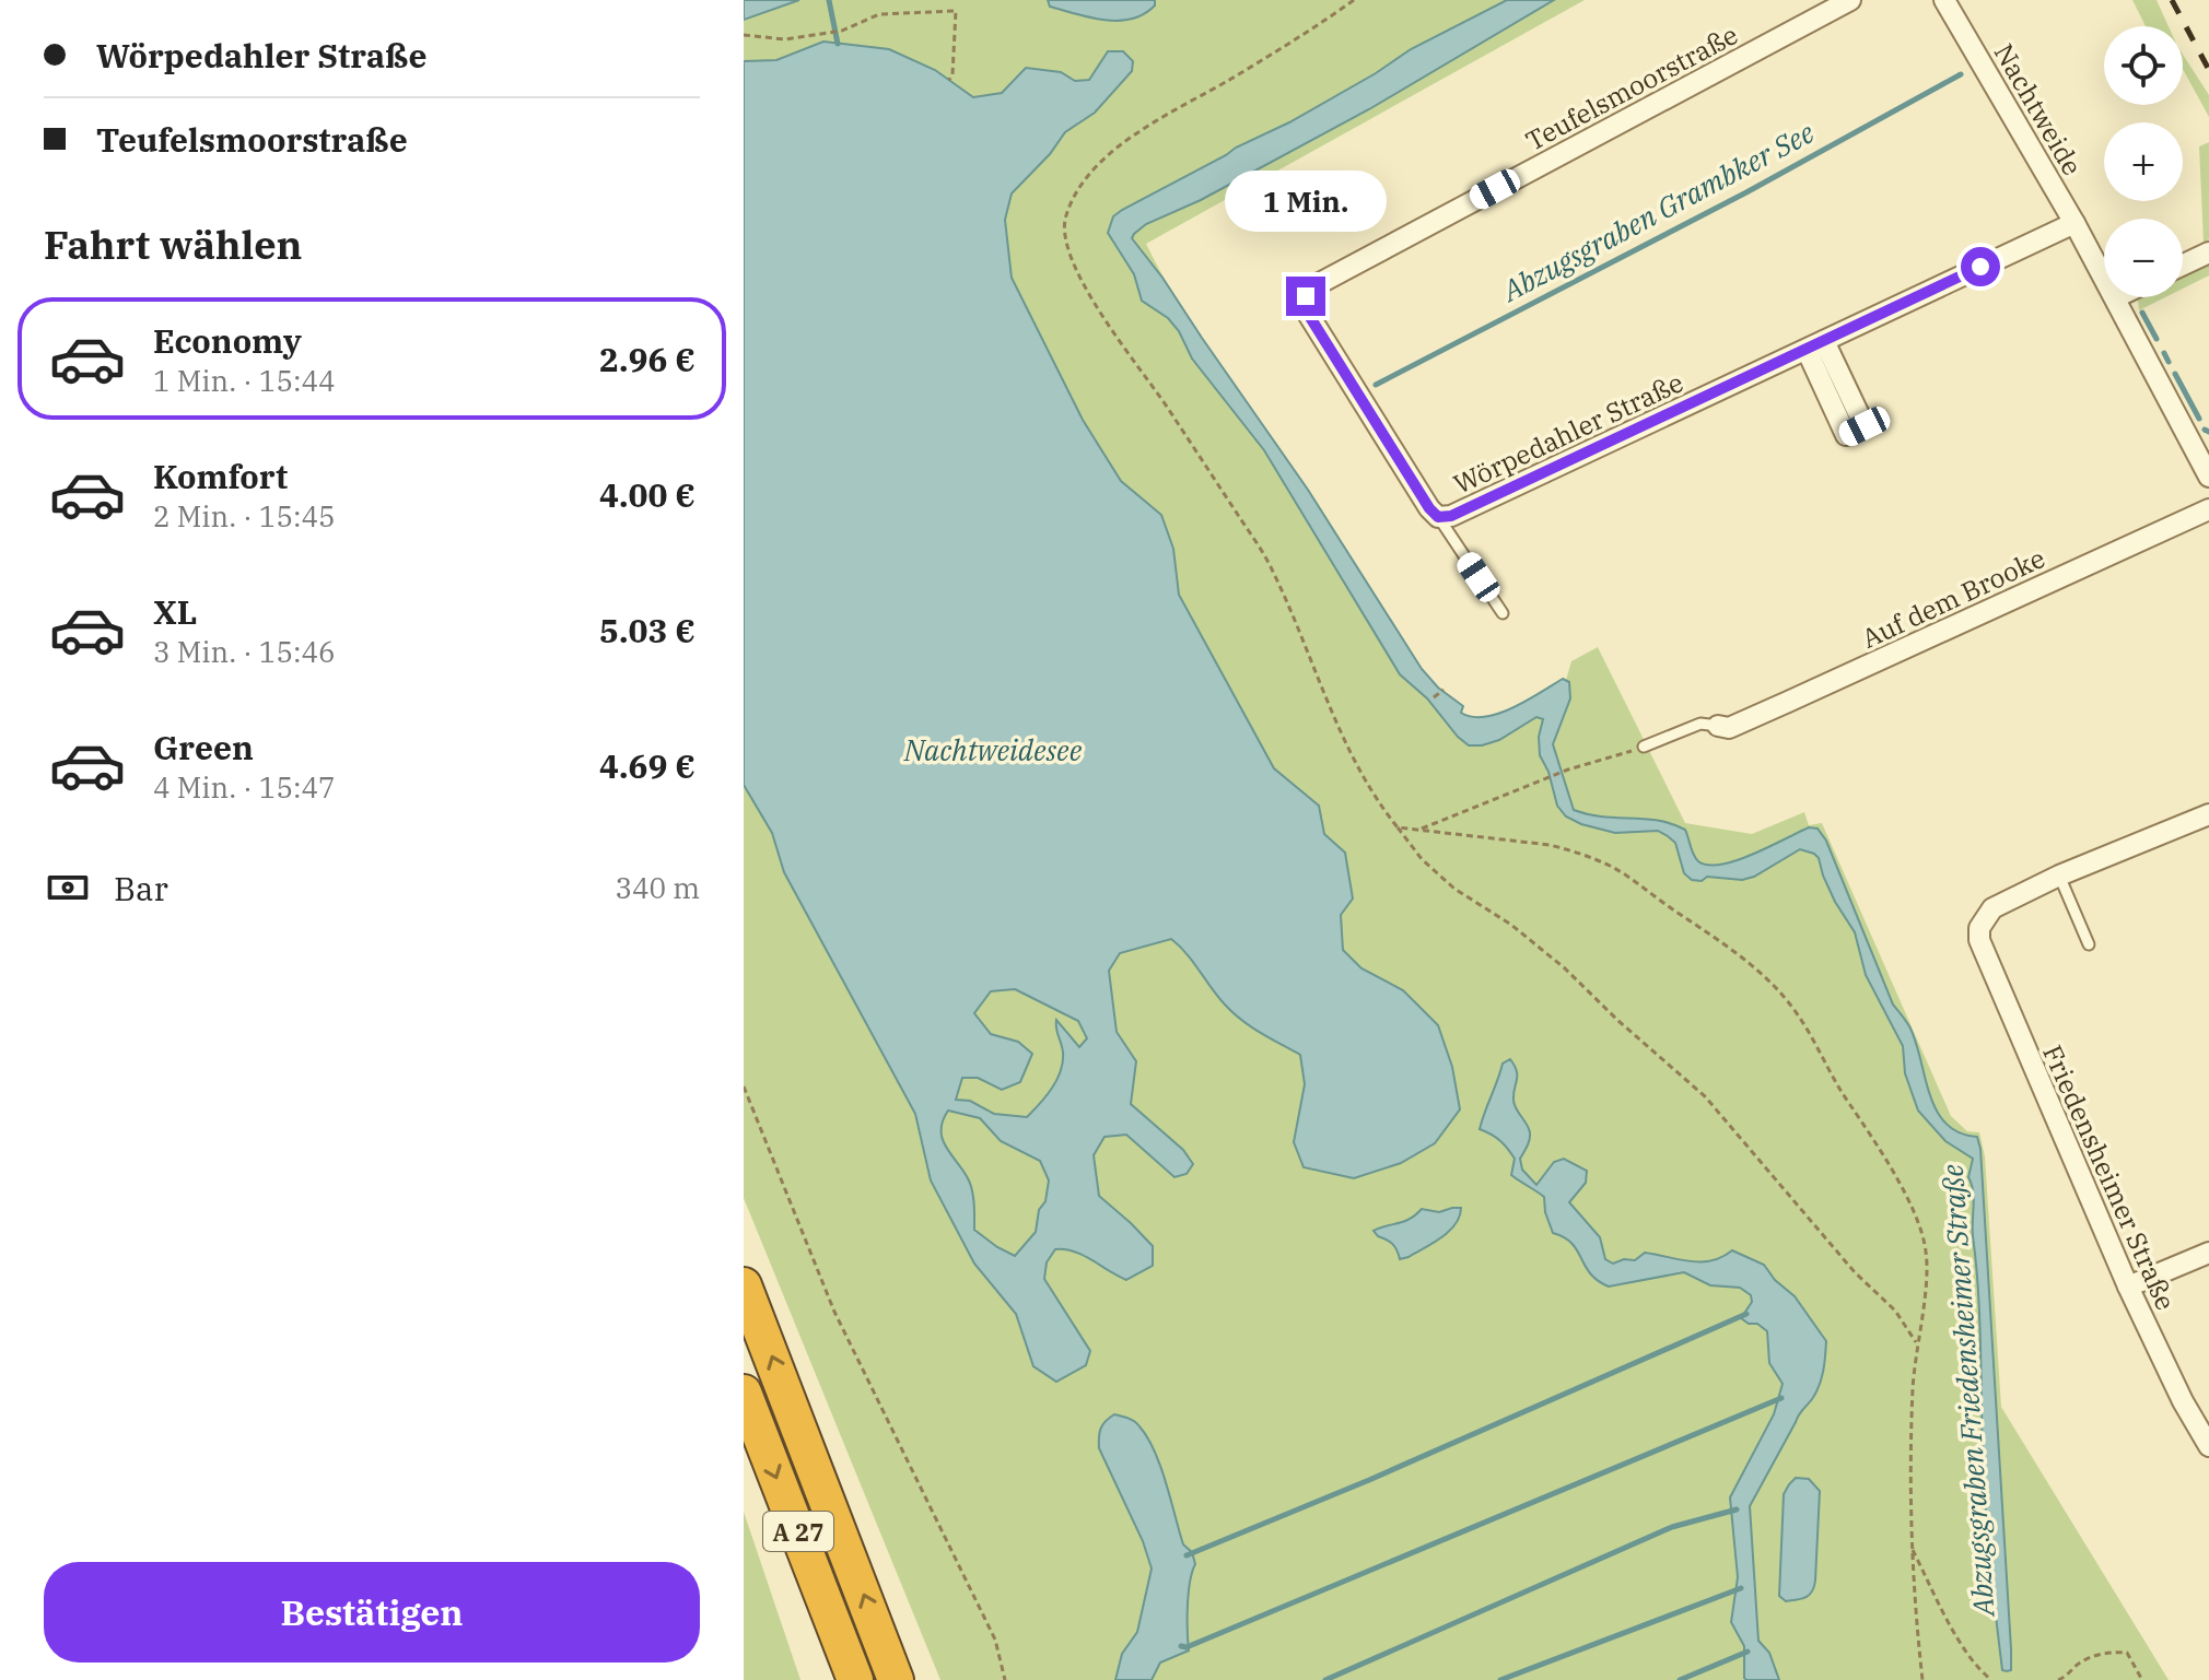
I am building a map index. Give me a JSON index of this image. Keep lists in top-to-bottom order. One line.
{"streets":{"highway":["A 27"],"street":["Teufelsmoorstraße","Nachtweide","Wörpedahler Straße","Auf dem Brooke","Friedensheimer Straße"]},"crossings":[["Teufelsmoorstraße","Wörpedahler Straße"],["Nachtweide","Wörpedahler Straße"]],"water":["Abzugsgraben Grambker See","Nachtweidesee","Abzugsgraben Friedensheimer Straße"],"page":{"banner":["Wörpedahler Straße","Teufelsmoorstraße"],"map_buttons":["+","−"],"bubble":"1 Min.","heading":"Fahrt wählen","list":[{"name":"Economy","note":"1 Min. · 15:44","value":"2.96 €"},{"name":"Komfort","note":"2 Min. · 15:45","value":"4.00 €"},{"name":"XL","note":"3 Min. · 15:46","value":"5.03 €"},{"name":"Green","note":"4 Min. · 15:47","value":"4.69 €"}],"pay":["Bar","340 m"],"buttons":"Bestätigen"}}
